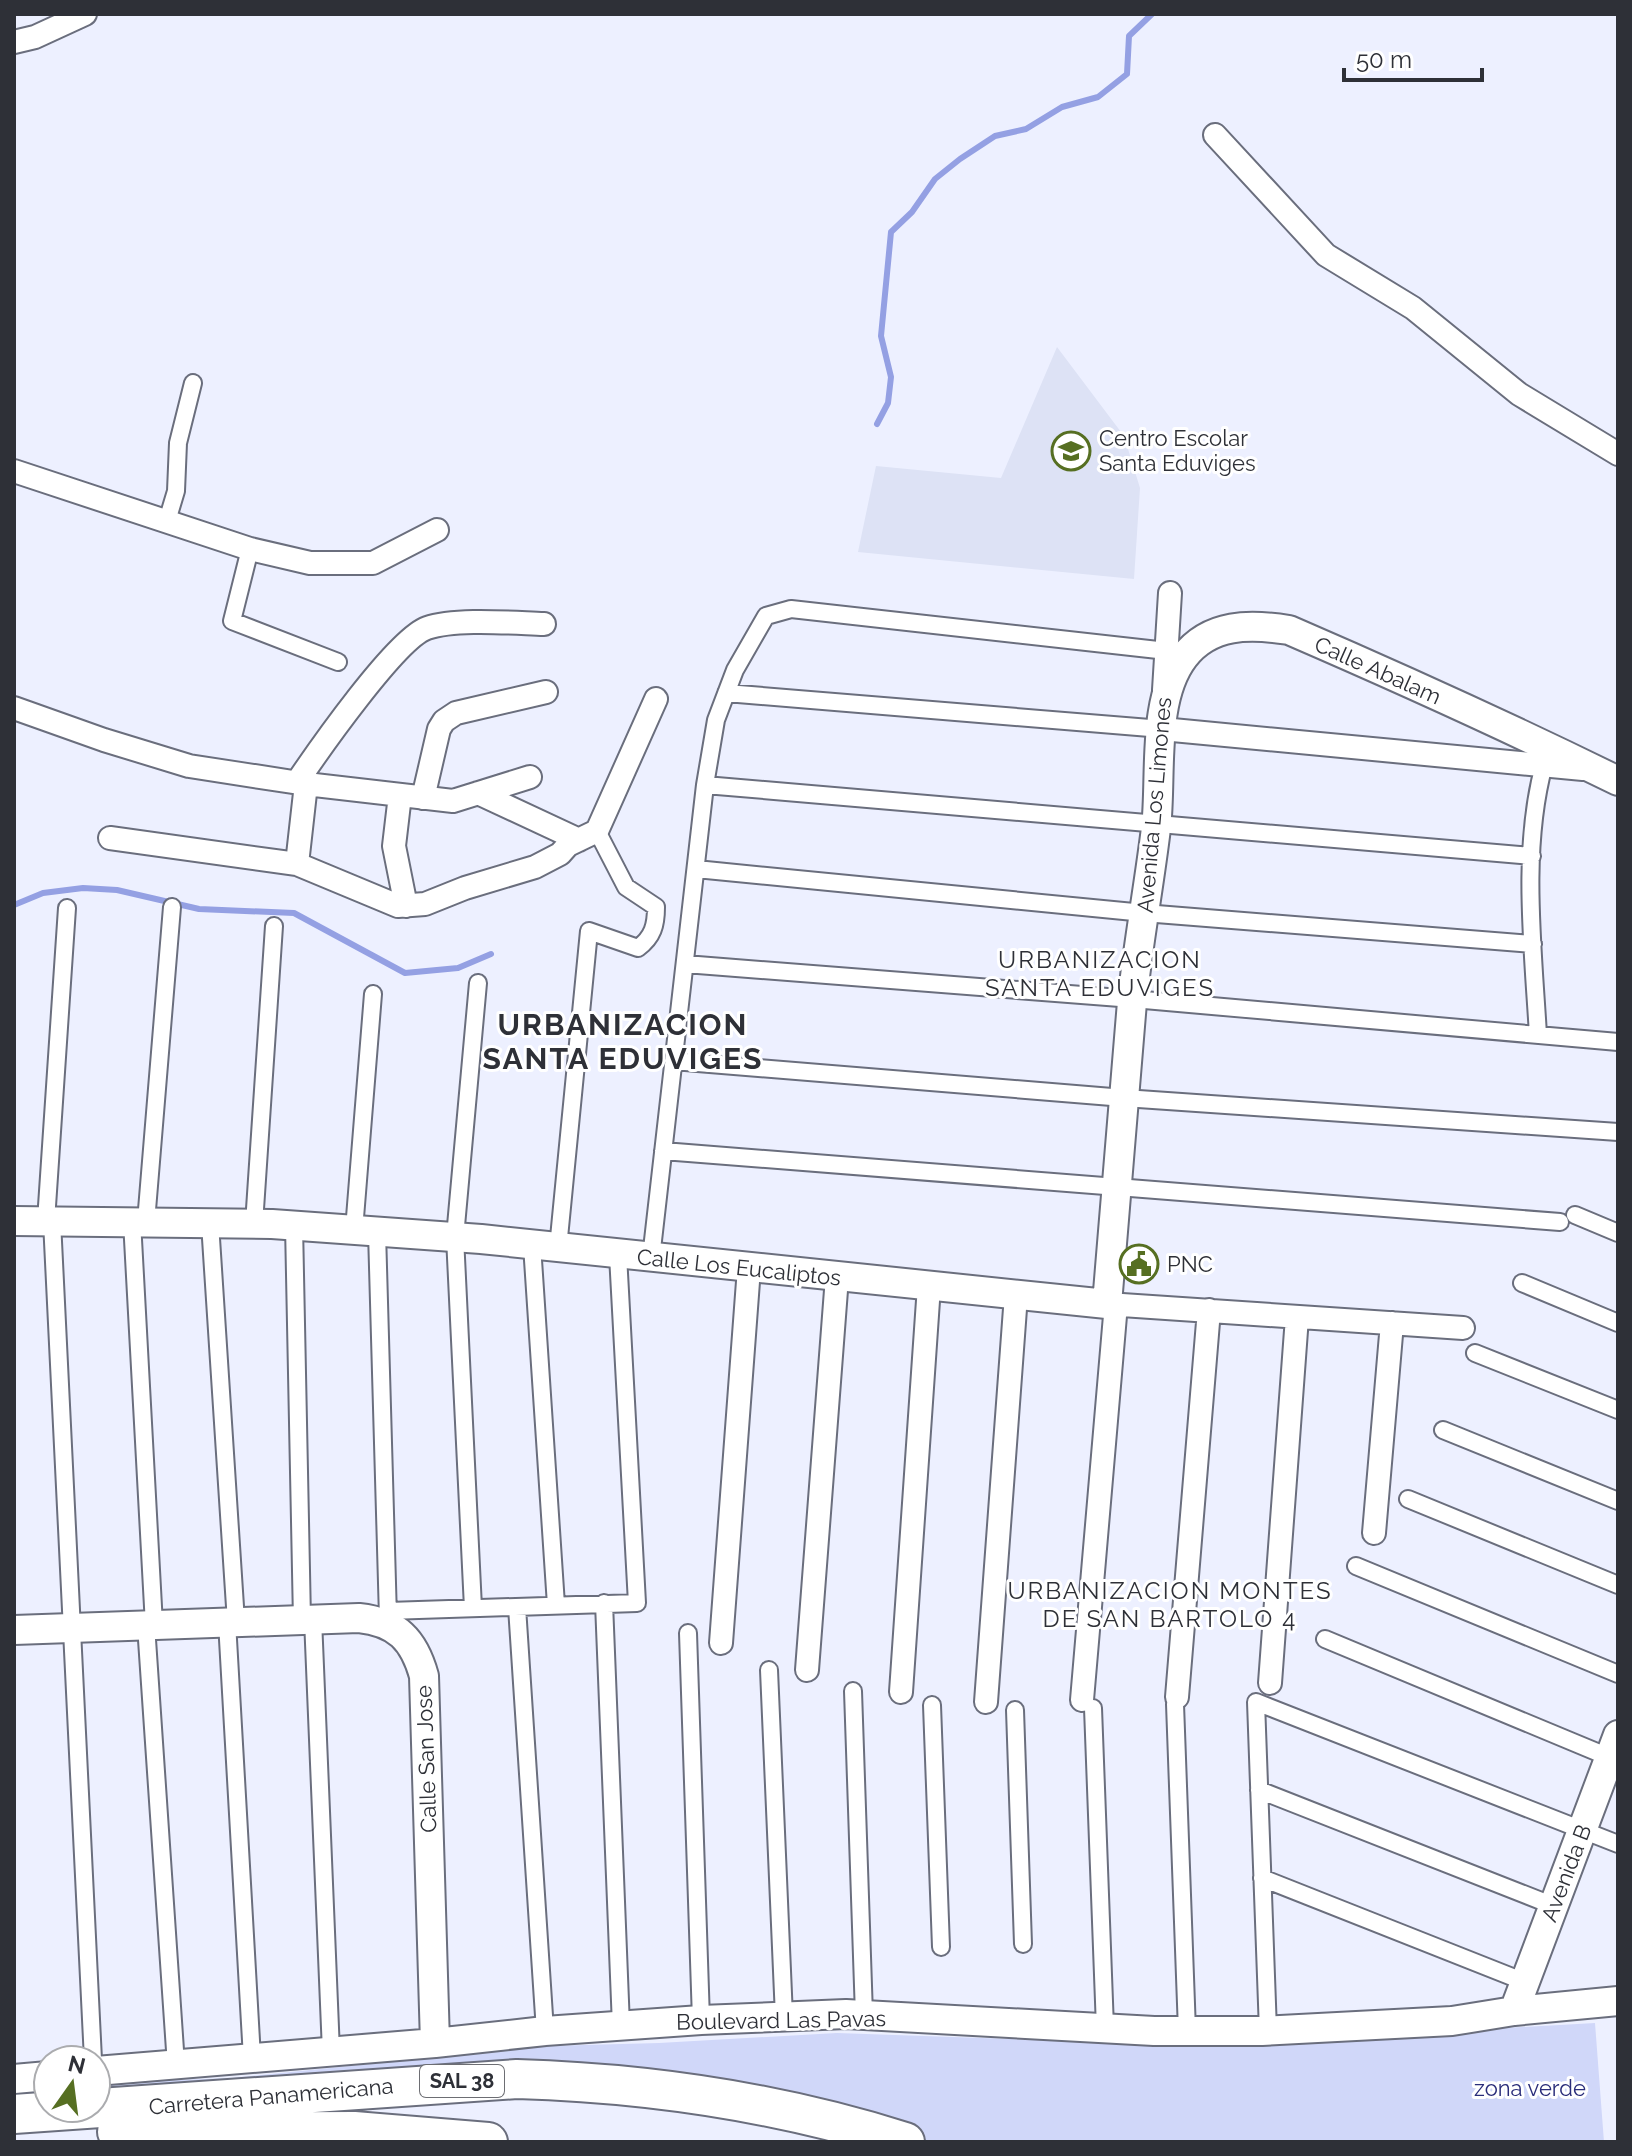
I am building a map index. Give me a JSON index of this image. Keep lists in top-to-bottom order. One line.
{"streets":{"highway":["SAL 38","Carretera Panamericana"],"street":["Calle Abalam","Avenida Los Limones","Calle Los Eucaliptos","Calle San Jose","Avenida B","Boulevard Las Pavas"]},"crossings":[["Calle Abalam","Avenida Los Limones"],["Avenida Los Limones","Calle Los Eucaliptos"],["Calle San Jose","Boulevard Las Pavas"],["Avenida B","Boulevard Las Pavas"]],"districts":["URBANIZACION SANTA EDUVIGES","URBANIZACION SANTA EDUVIGES","URBANIZACION MONTES DE SAN BARTOLO 4"],"parks":["zona verde"],"places":{"school or university":["Centro Escolar Santa Eduviges"],"public building":["PNC"]},"scale_bar":"50 m","north":"top"}
